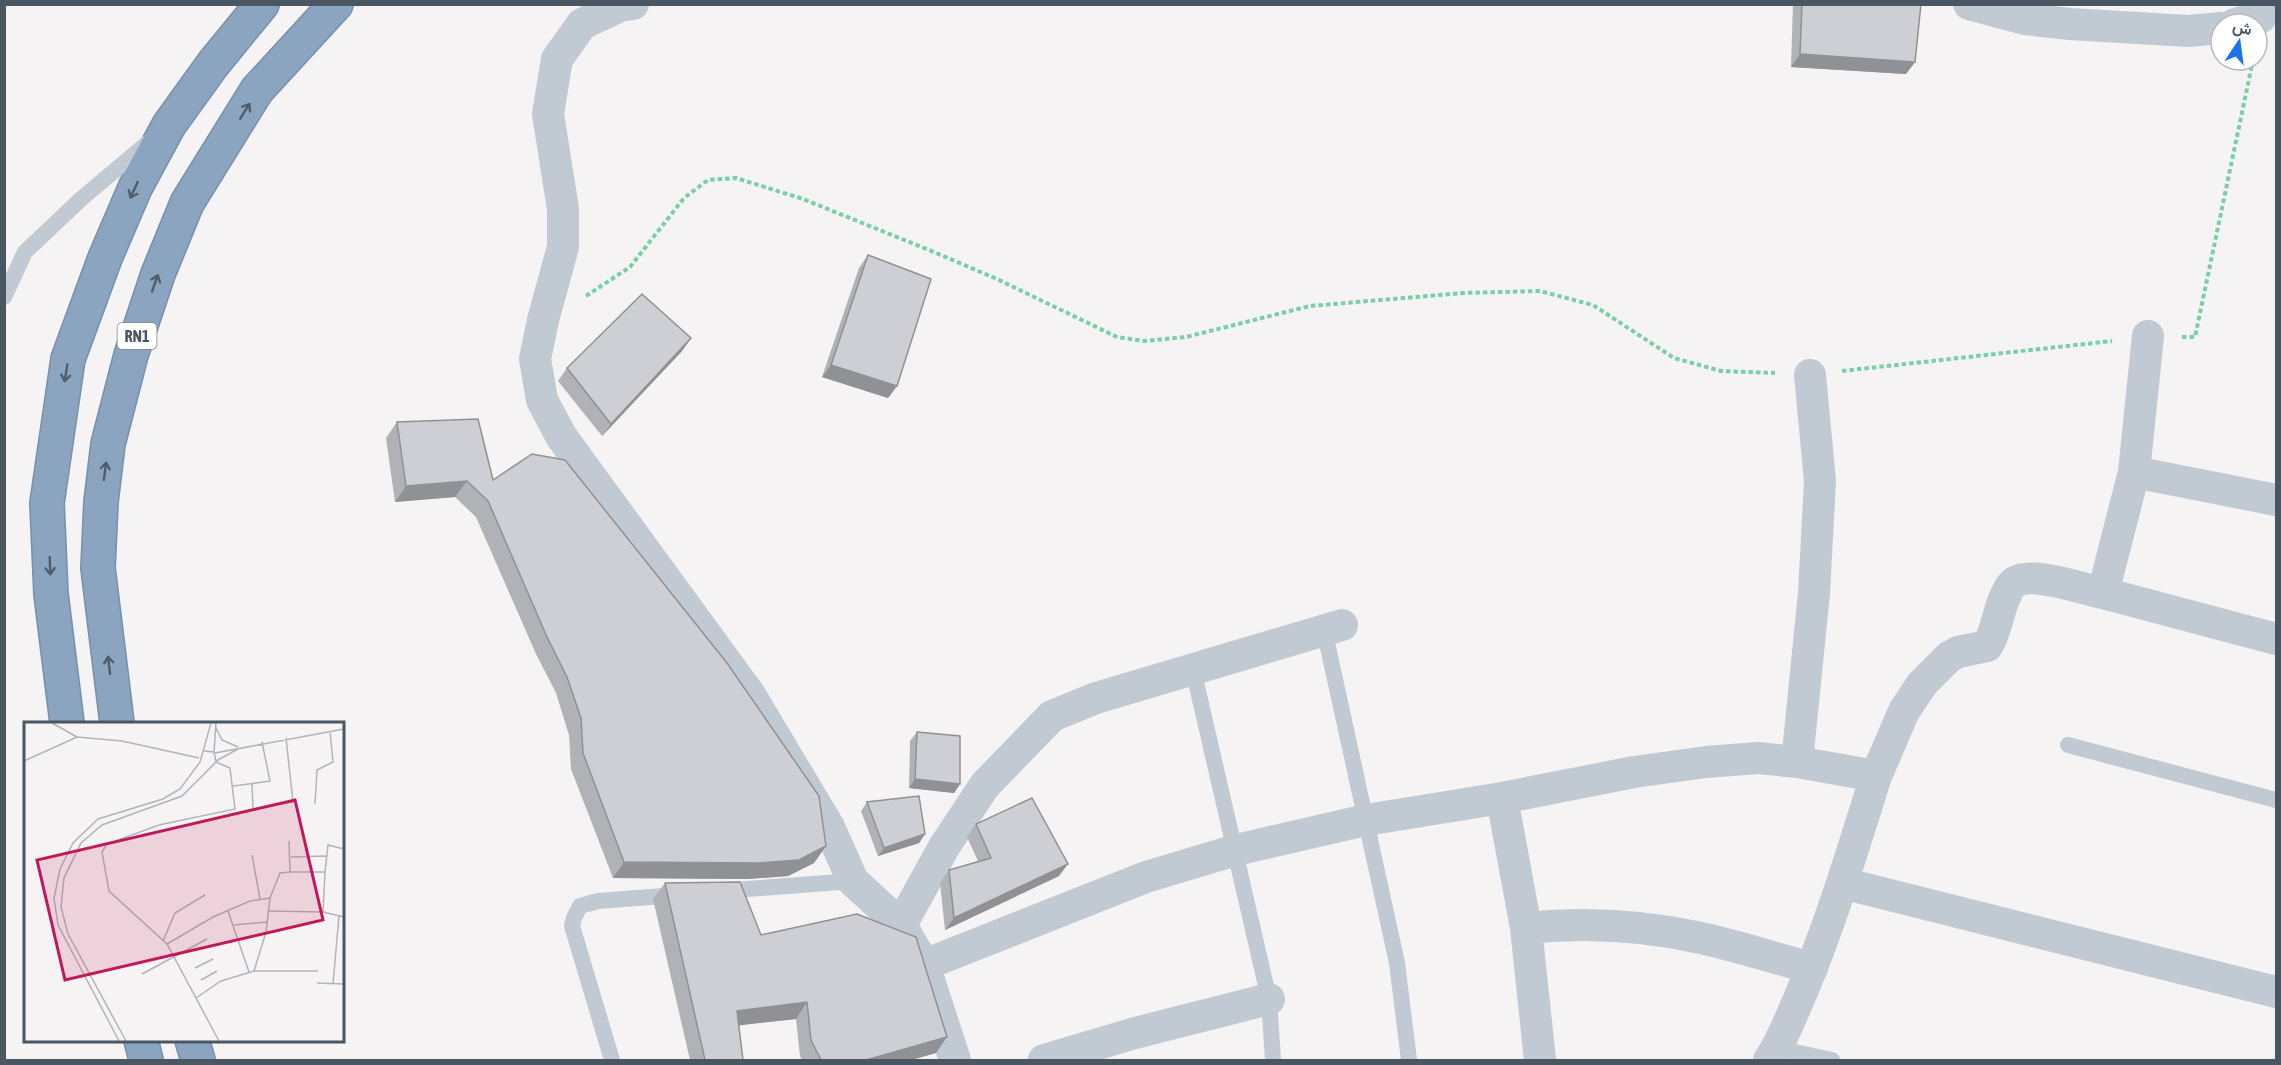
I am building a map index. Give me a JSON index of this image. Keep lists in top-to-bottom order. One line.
{"streets":{"highway":["RN1"]},"north":"top"}
